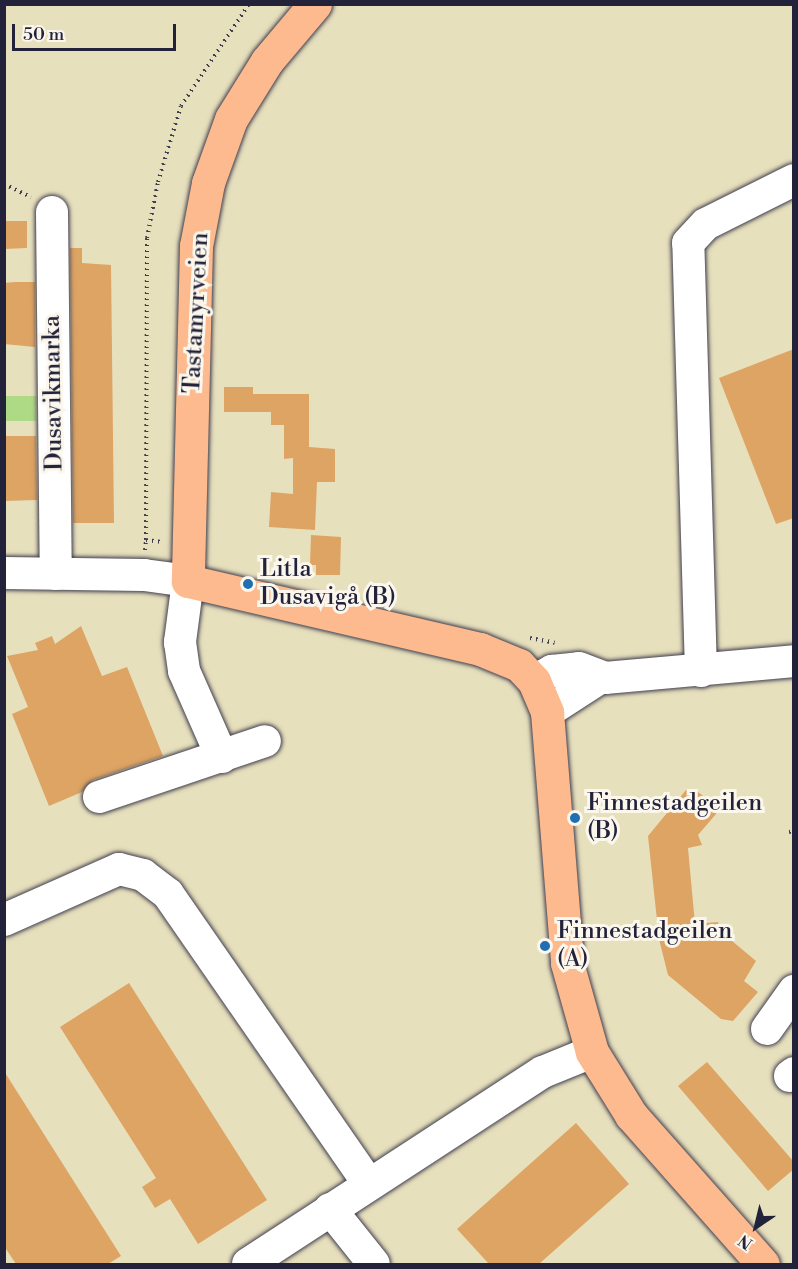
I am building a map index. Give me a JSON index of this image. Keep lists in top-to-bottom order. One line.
{"streets":{"main road":["Tastamyrveien"],"street":["Dusavikmarka"]},"places":["Litla Dusavigå (B)","Finnestadgeilen (B)","Finnestadgeilen (A)"],"scale_bar":"50 m","north":"bottom left"}
